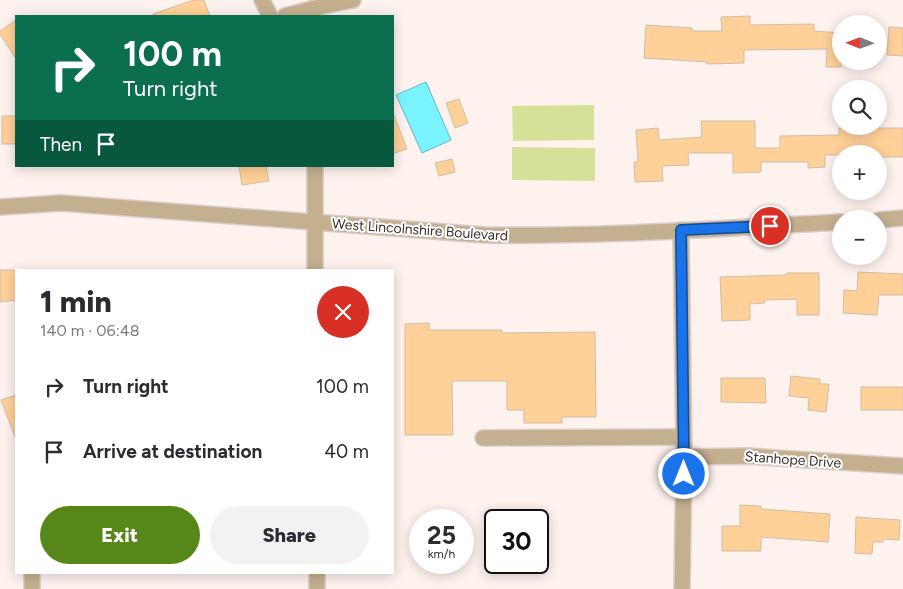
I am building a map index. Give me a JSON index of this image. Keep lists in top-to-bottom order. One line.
{"streets":{"street":["West Lincolnshire Boulevard","Stanhope Drive"]},"north":"left","page":{"map_buttons":["+","−"],"turn":["100 m","Turn right"],"then":"Then","heading":["1 min","140 m · 06:48"],"list":[{"name":"Turn right","value":"100 m"},{"name":"Arrive at destination","value":"40 m"}],"buttons":["Exit","Share"],"speed":"25 km/h","limit":"30"}}
